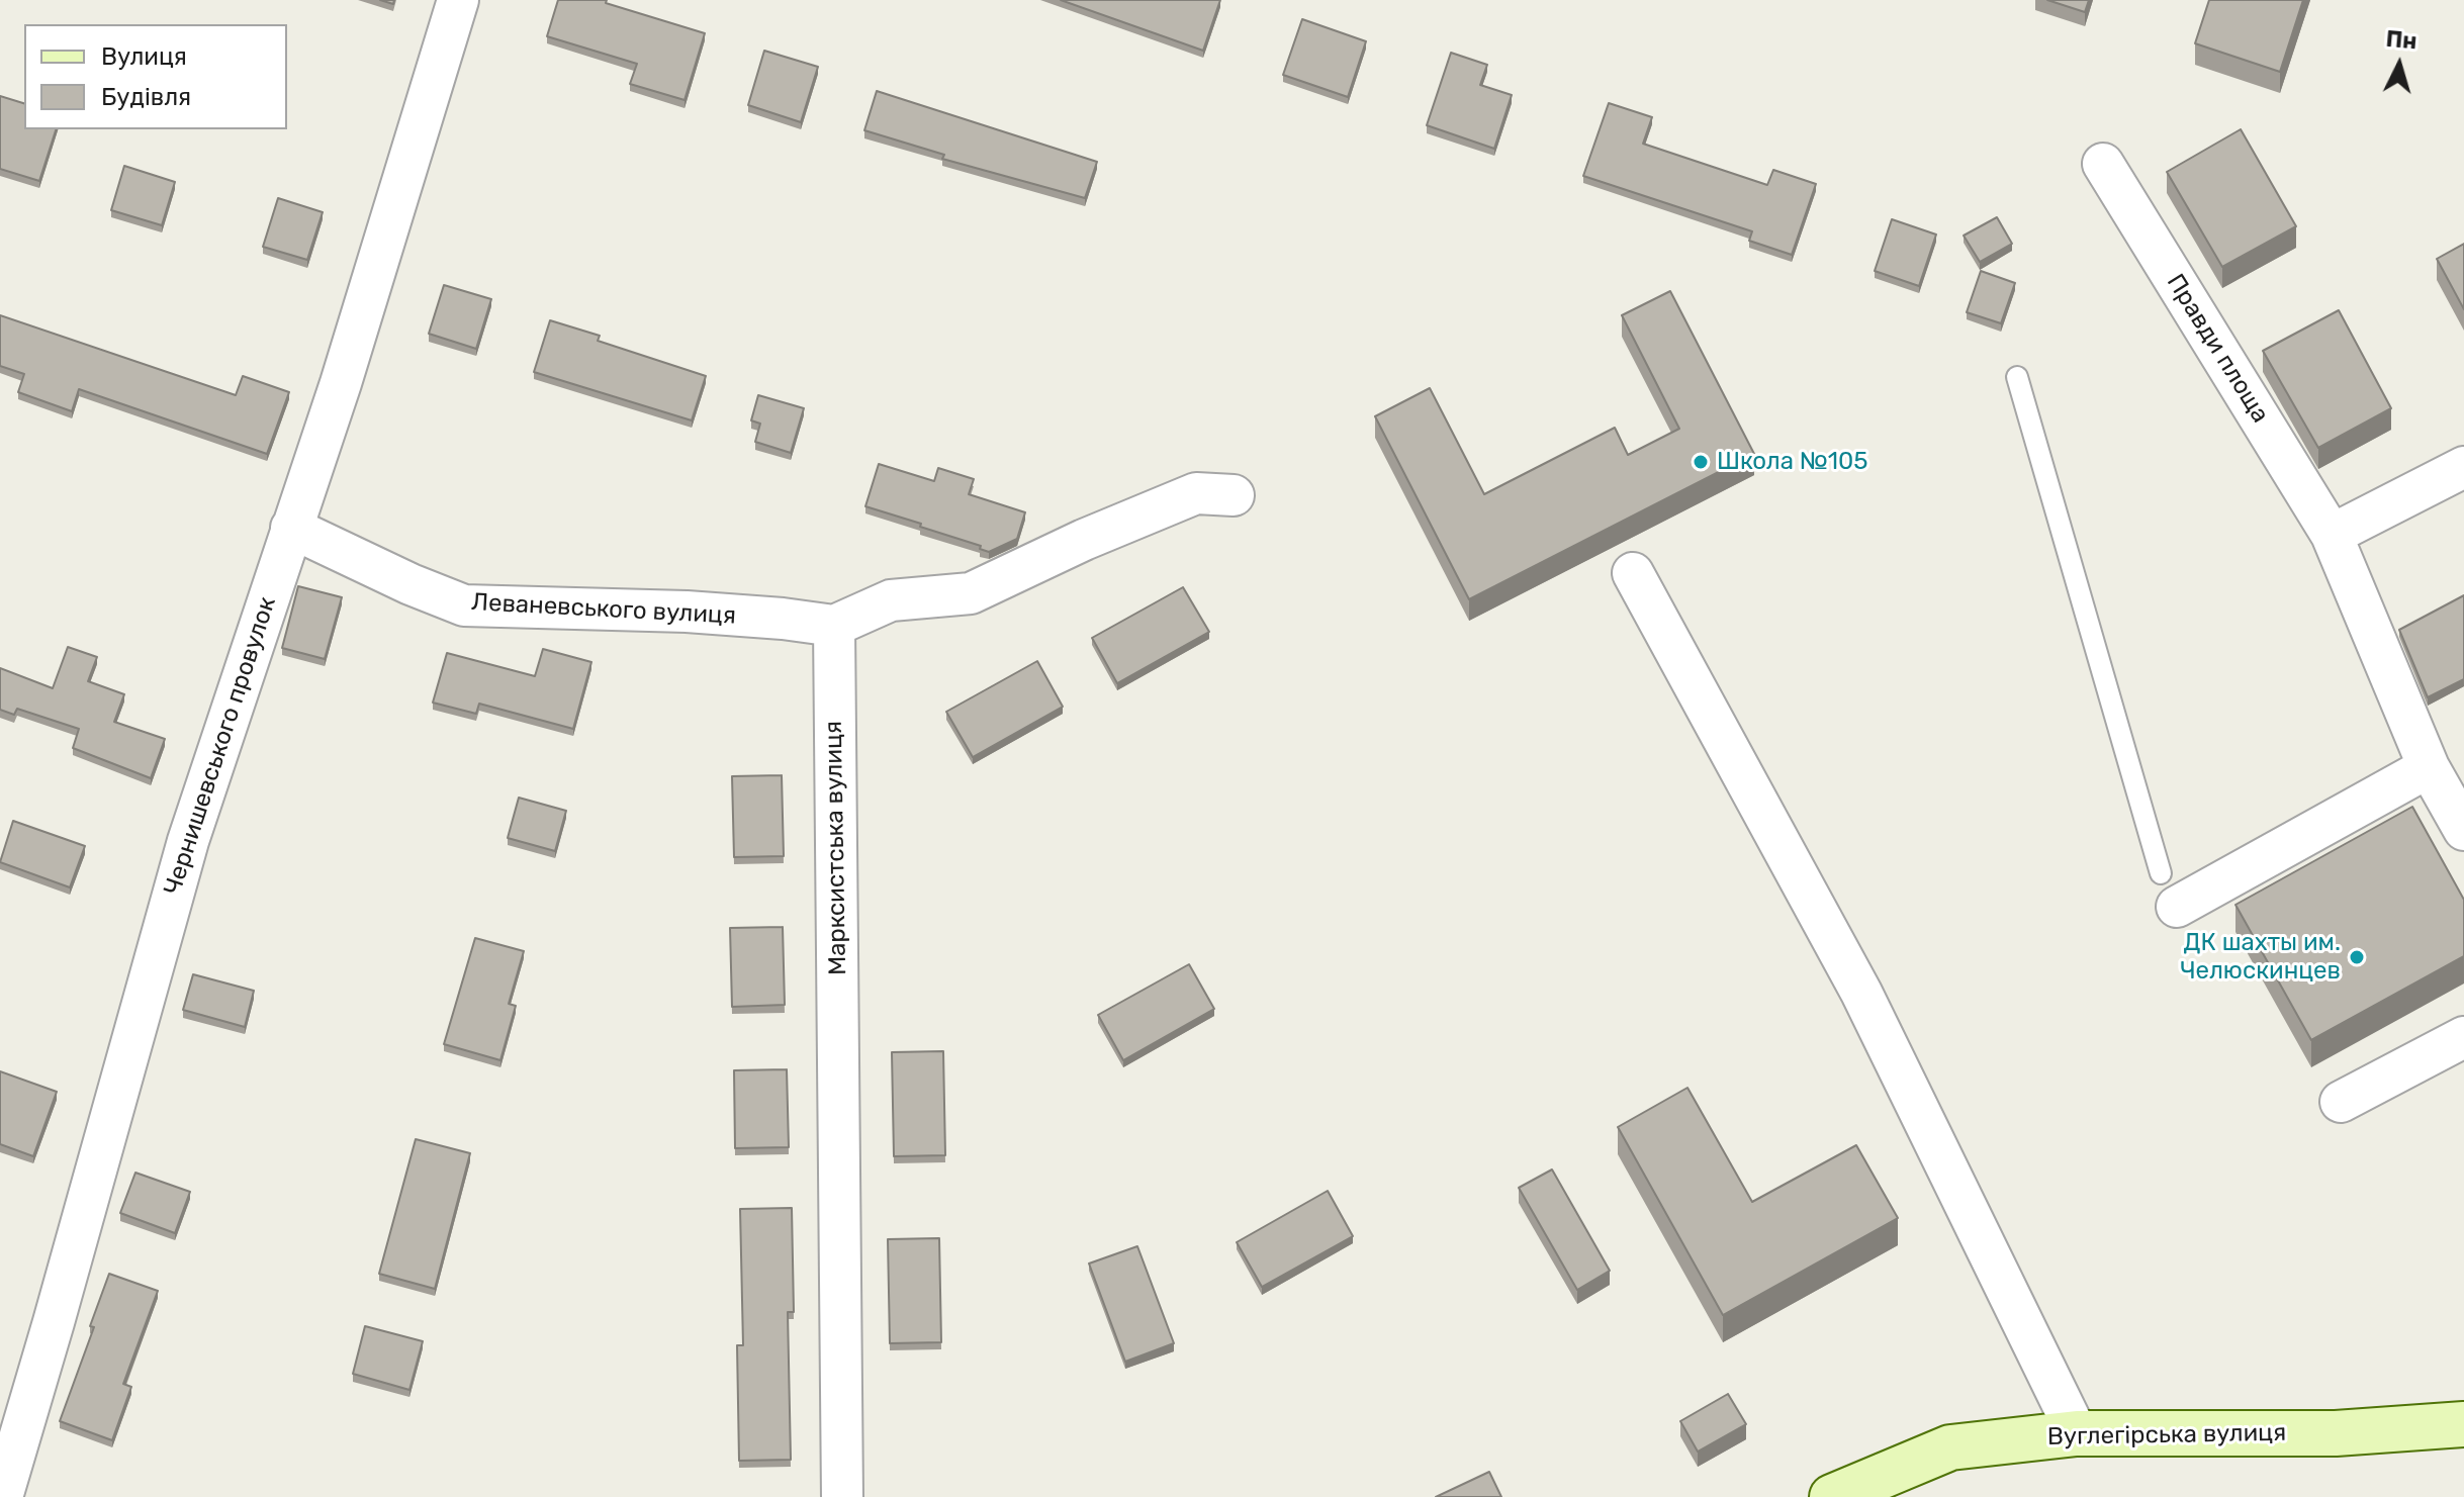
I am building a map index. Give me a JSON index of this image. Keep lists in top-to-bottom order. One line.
{"streets":{"street":["Правди площа","Леваневського вулиця","Чернишевського провулок","Марксистська вулиця","Вуглегірська вулиця"]},"crossings":[["Леваневського вулиця","Чернишевського провулок"],["Леваневського вулиця","Марксистська вулиця"]],"places":["Школа №105","ДК шахты им. Челюскинцев"],"legend":["Вулиця","Будівля"],"north":"top"}
